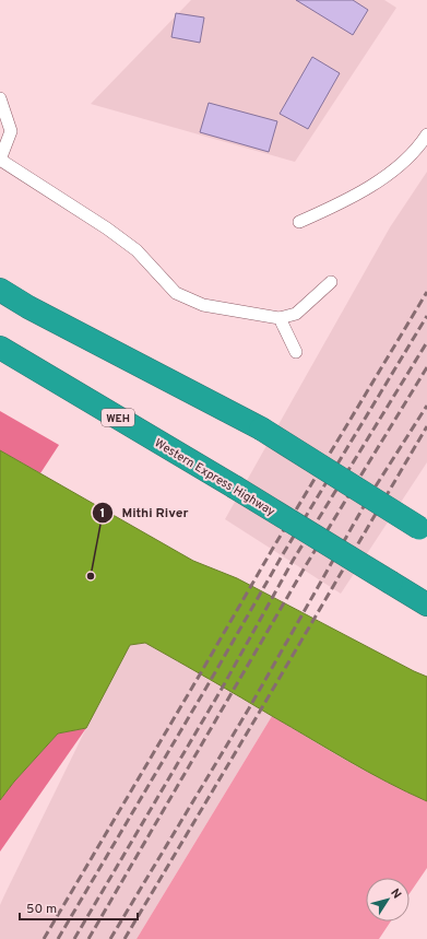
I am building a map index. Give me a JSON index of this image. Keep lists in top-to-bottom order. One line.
{"streets":{"highway":["WEH","Western Express Highway"]},"places":["Mithi River"],"scale_bar":"50 m","north":"top right"}
